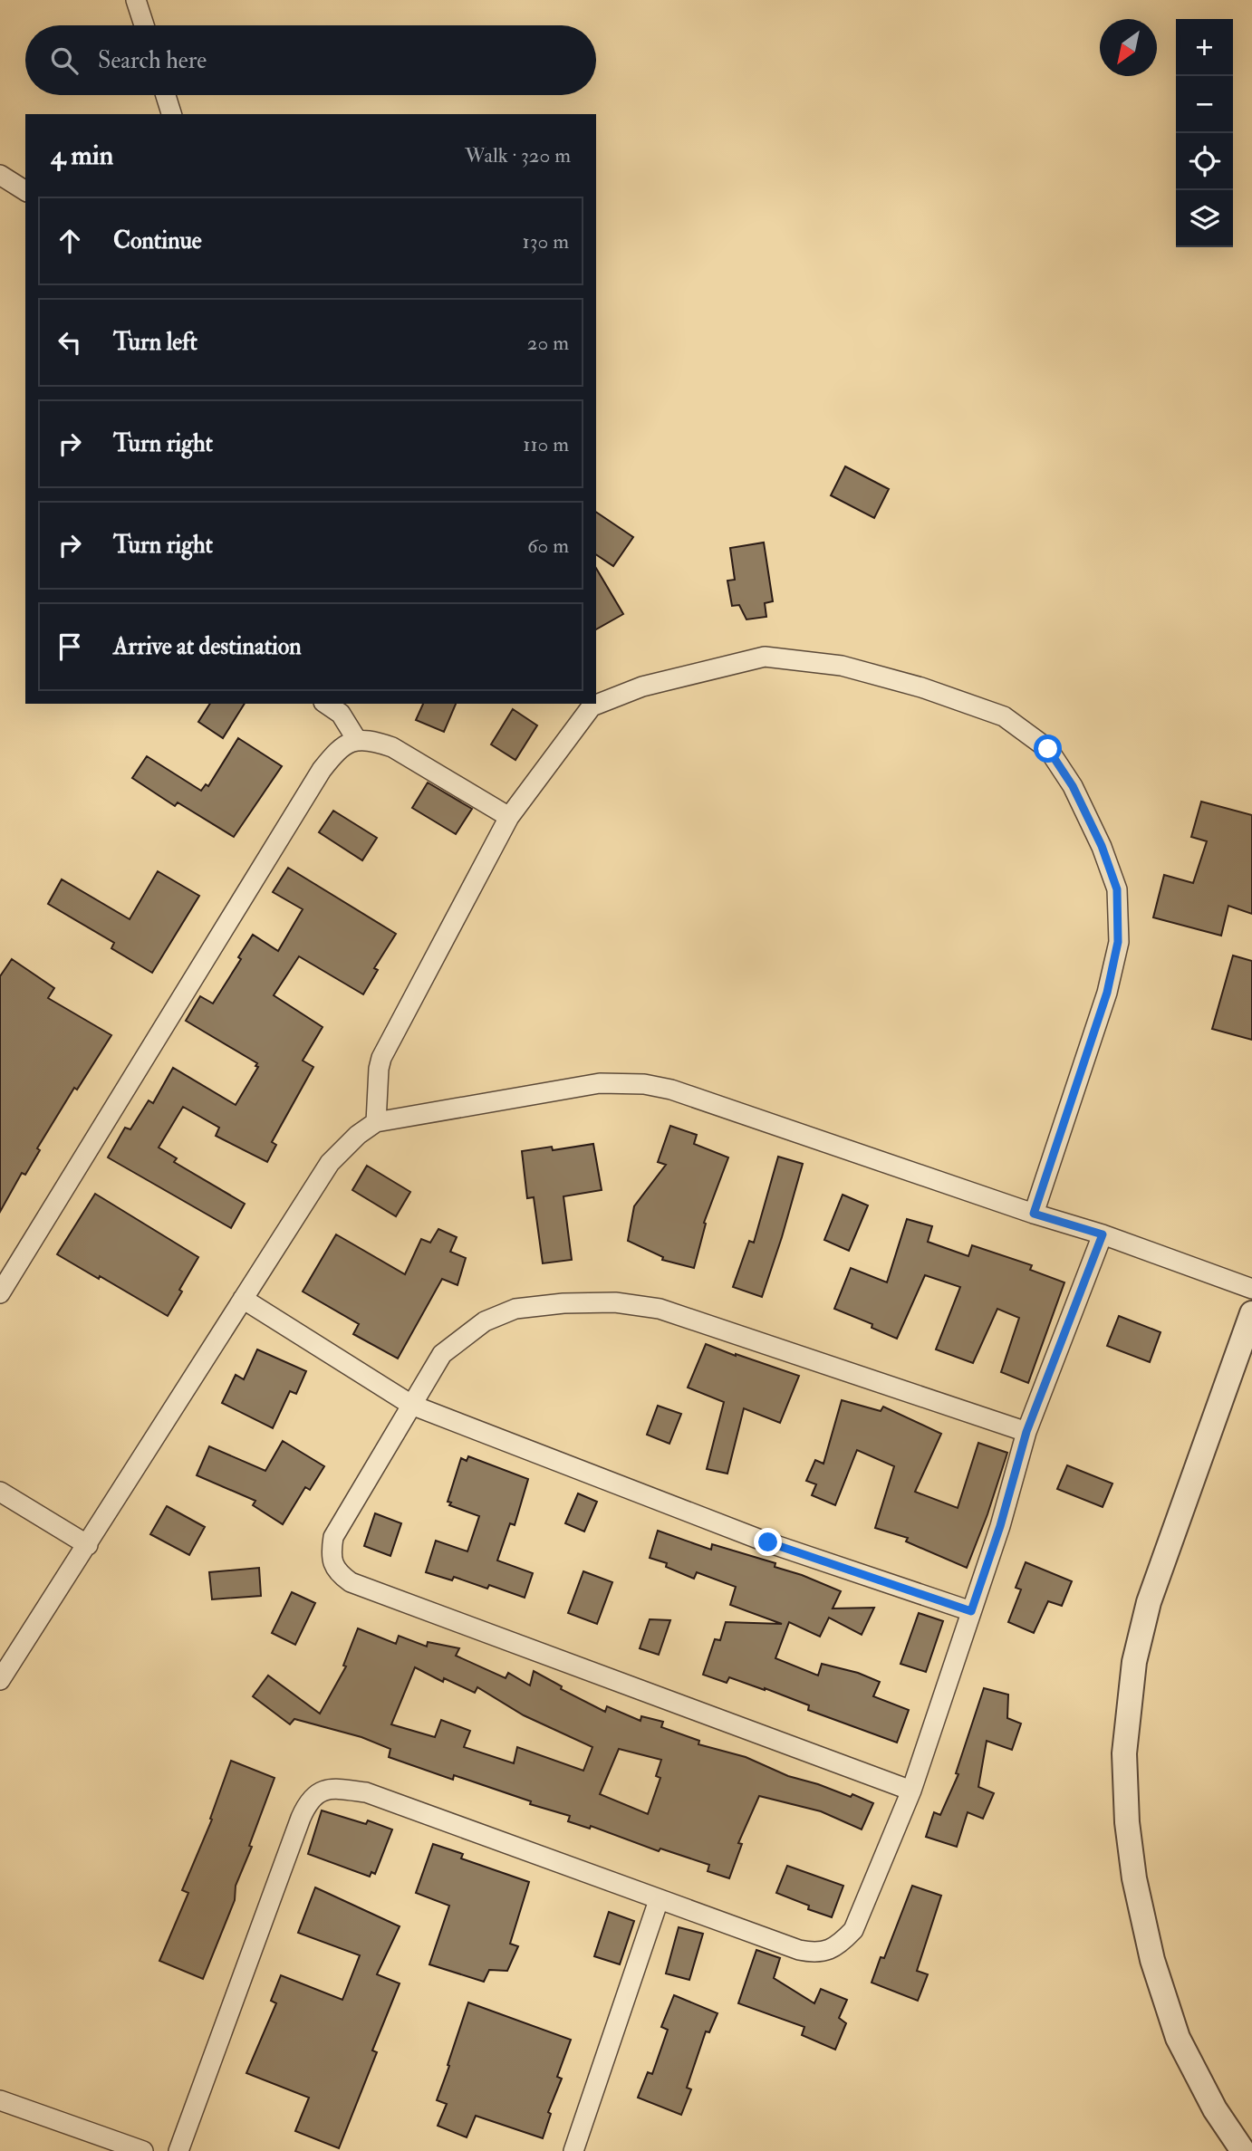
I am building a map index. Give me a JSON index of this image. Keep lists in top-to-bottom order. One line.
{"north":"bottom left","page":{"map_buttons":["+","−"],"search":"Search here","heading":["4 min","Walk · 320 m"],"list":[["Continue","130 m"],["Turn left","20 m"],["Turn right","110 m"],["Turn right","60 m"],"Arrive at destination"]}}
